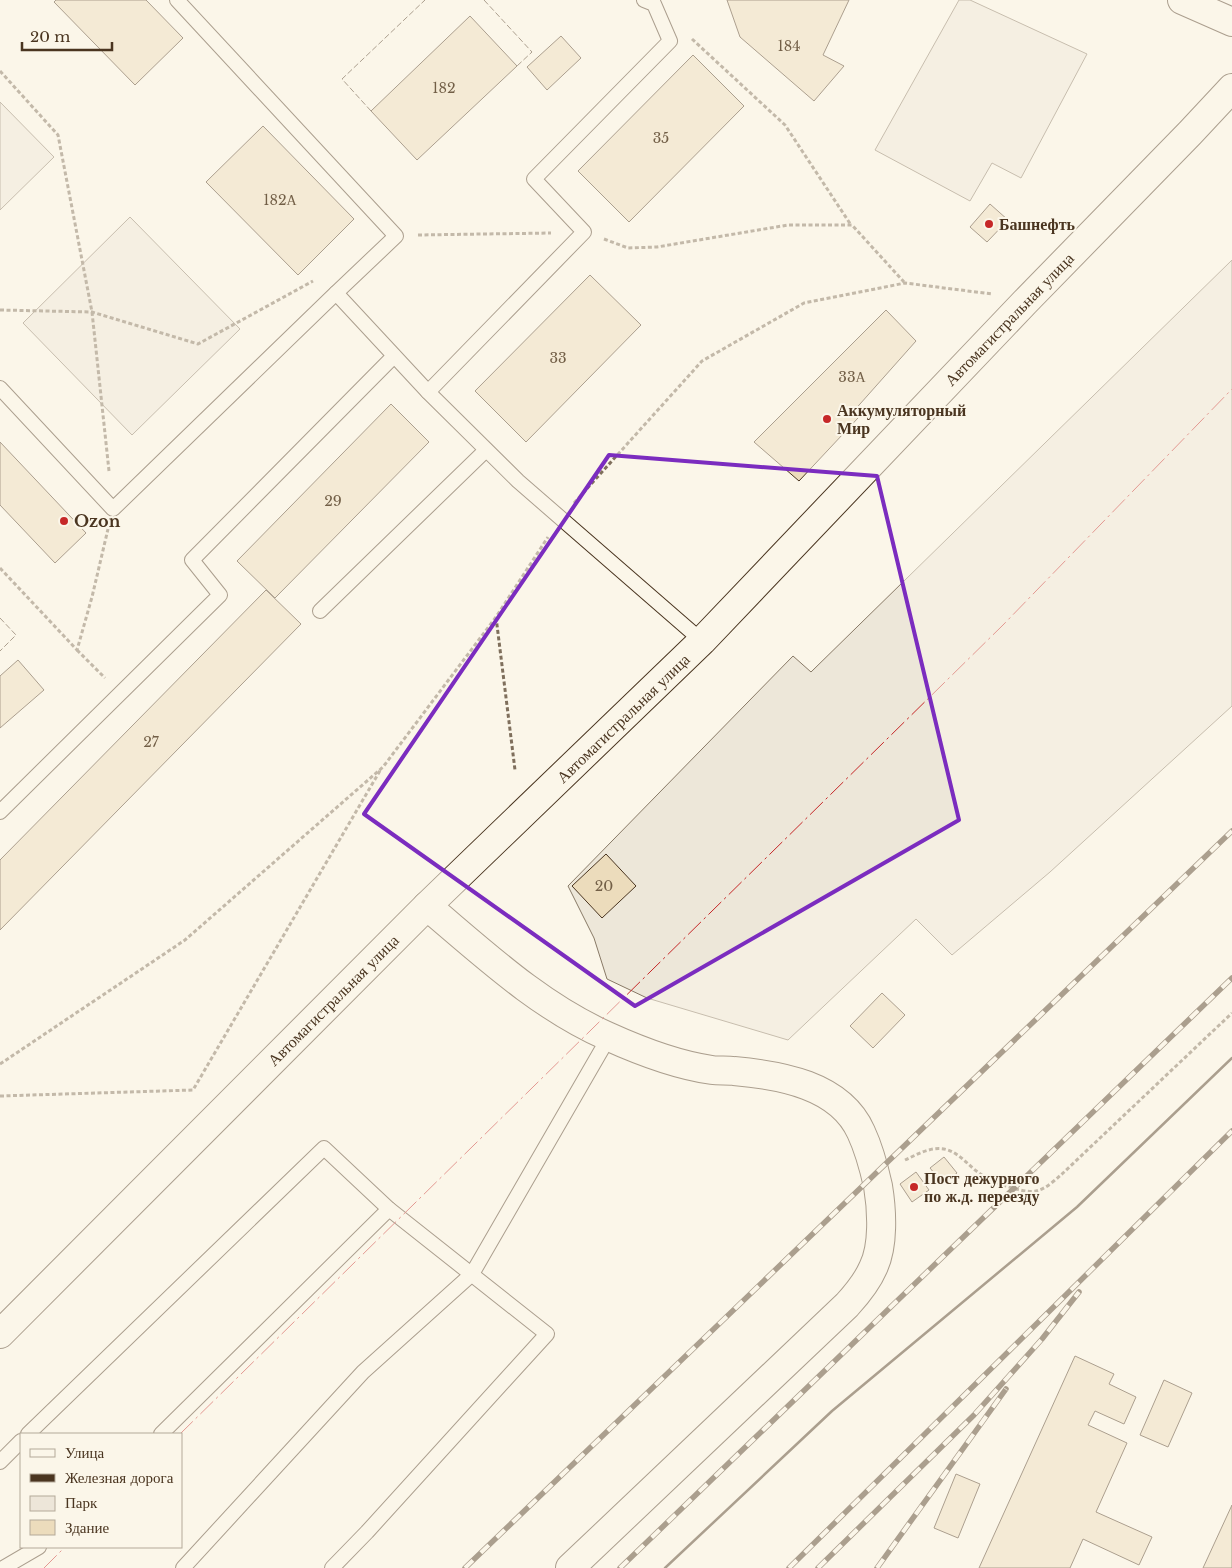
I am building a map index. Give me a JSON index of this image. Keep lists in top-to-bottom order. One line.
{"streets":{"main road":["Автомагистральная улица"]},"places":["Башнефть","Аккумуляторный Мир","Ozon","Пост дежурного по ж.д. переезду"],"house_numbers":["184","182","35","182А","33","33А","29","27","20"],"legend":["Улица","Железная дорога","Парк","Здание"],"scale_bar":"20 m"}
